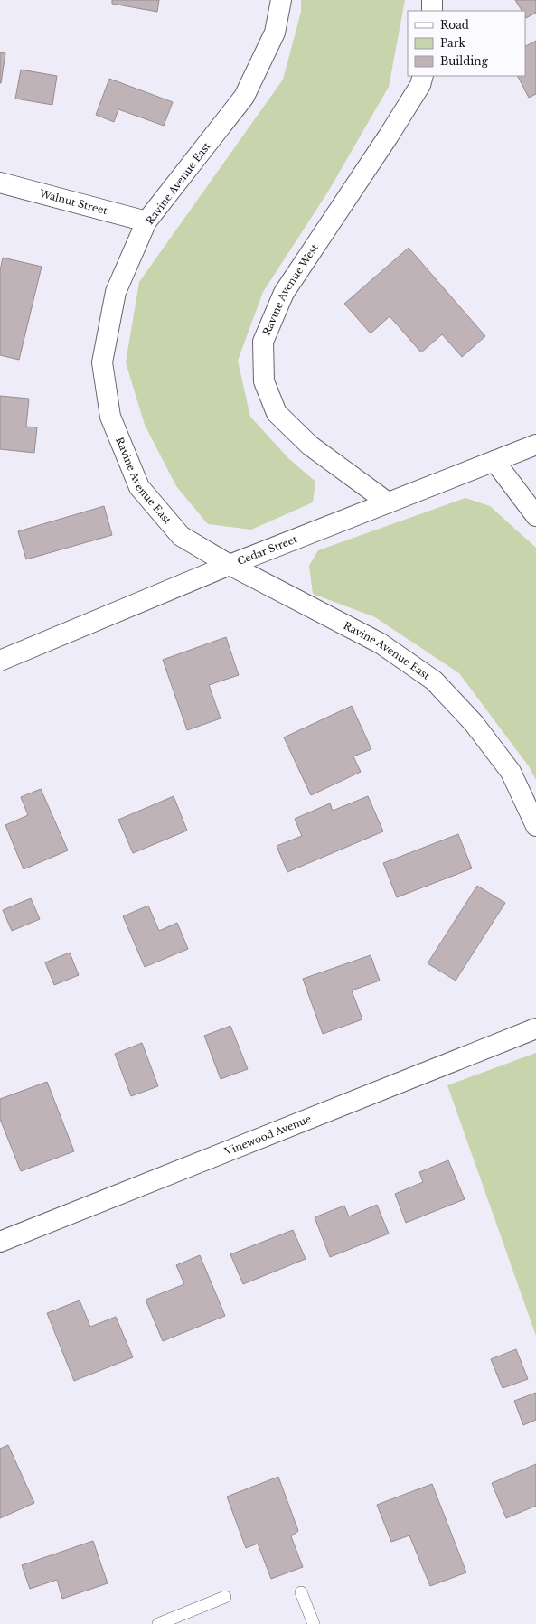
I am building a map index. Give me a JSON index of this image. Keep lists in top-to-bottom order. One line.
{"streets":{"street":["Ravine Avenue East","Walnut Street","Ravine Avenue West","Cedar Street","Vinewood Avenue"]},"crossings":[["Ravine Avenue East","Walnut Street"],["Ravine Avenue East","Cedar Street"],["Ravine Avenue West","Cedar Street"]],"legend":["Road","Park","Building"]}
